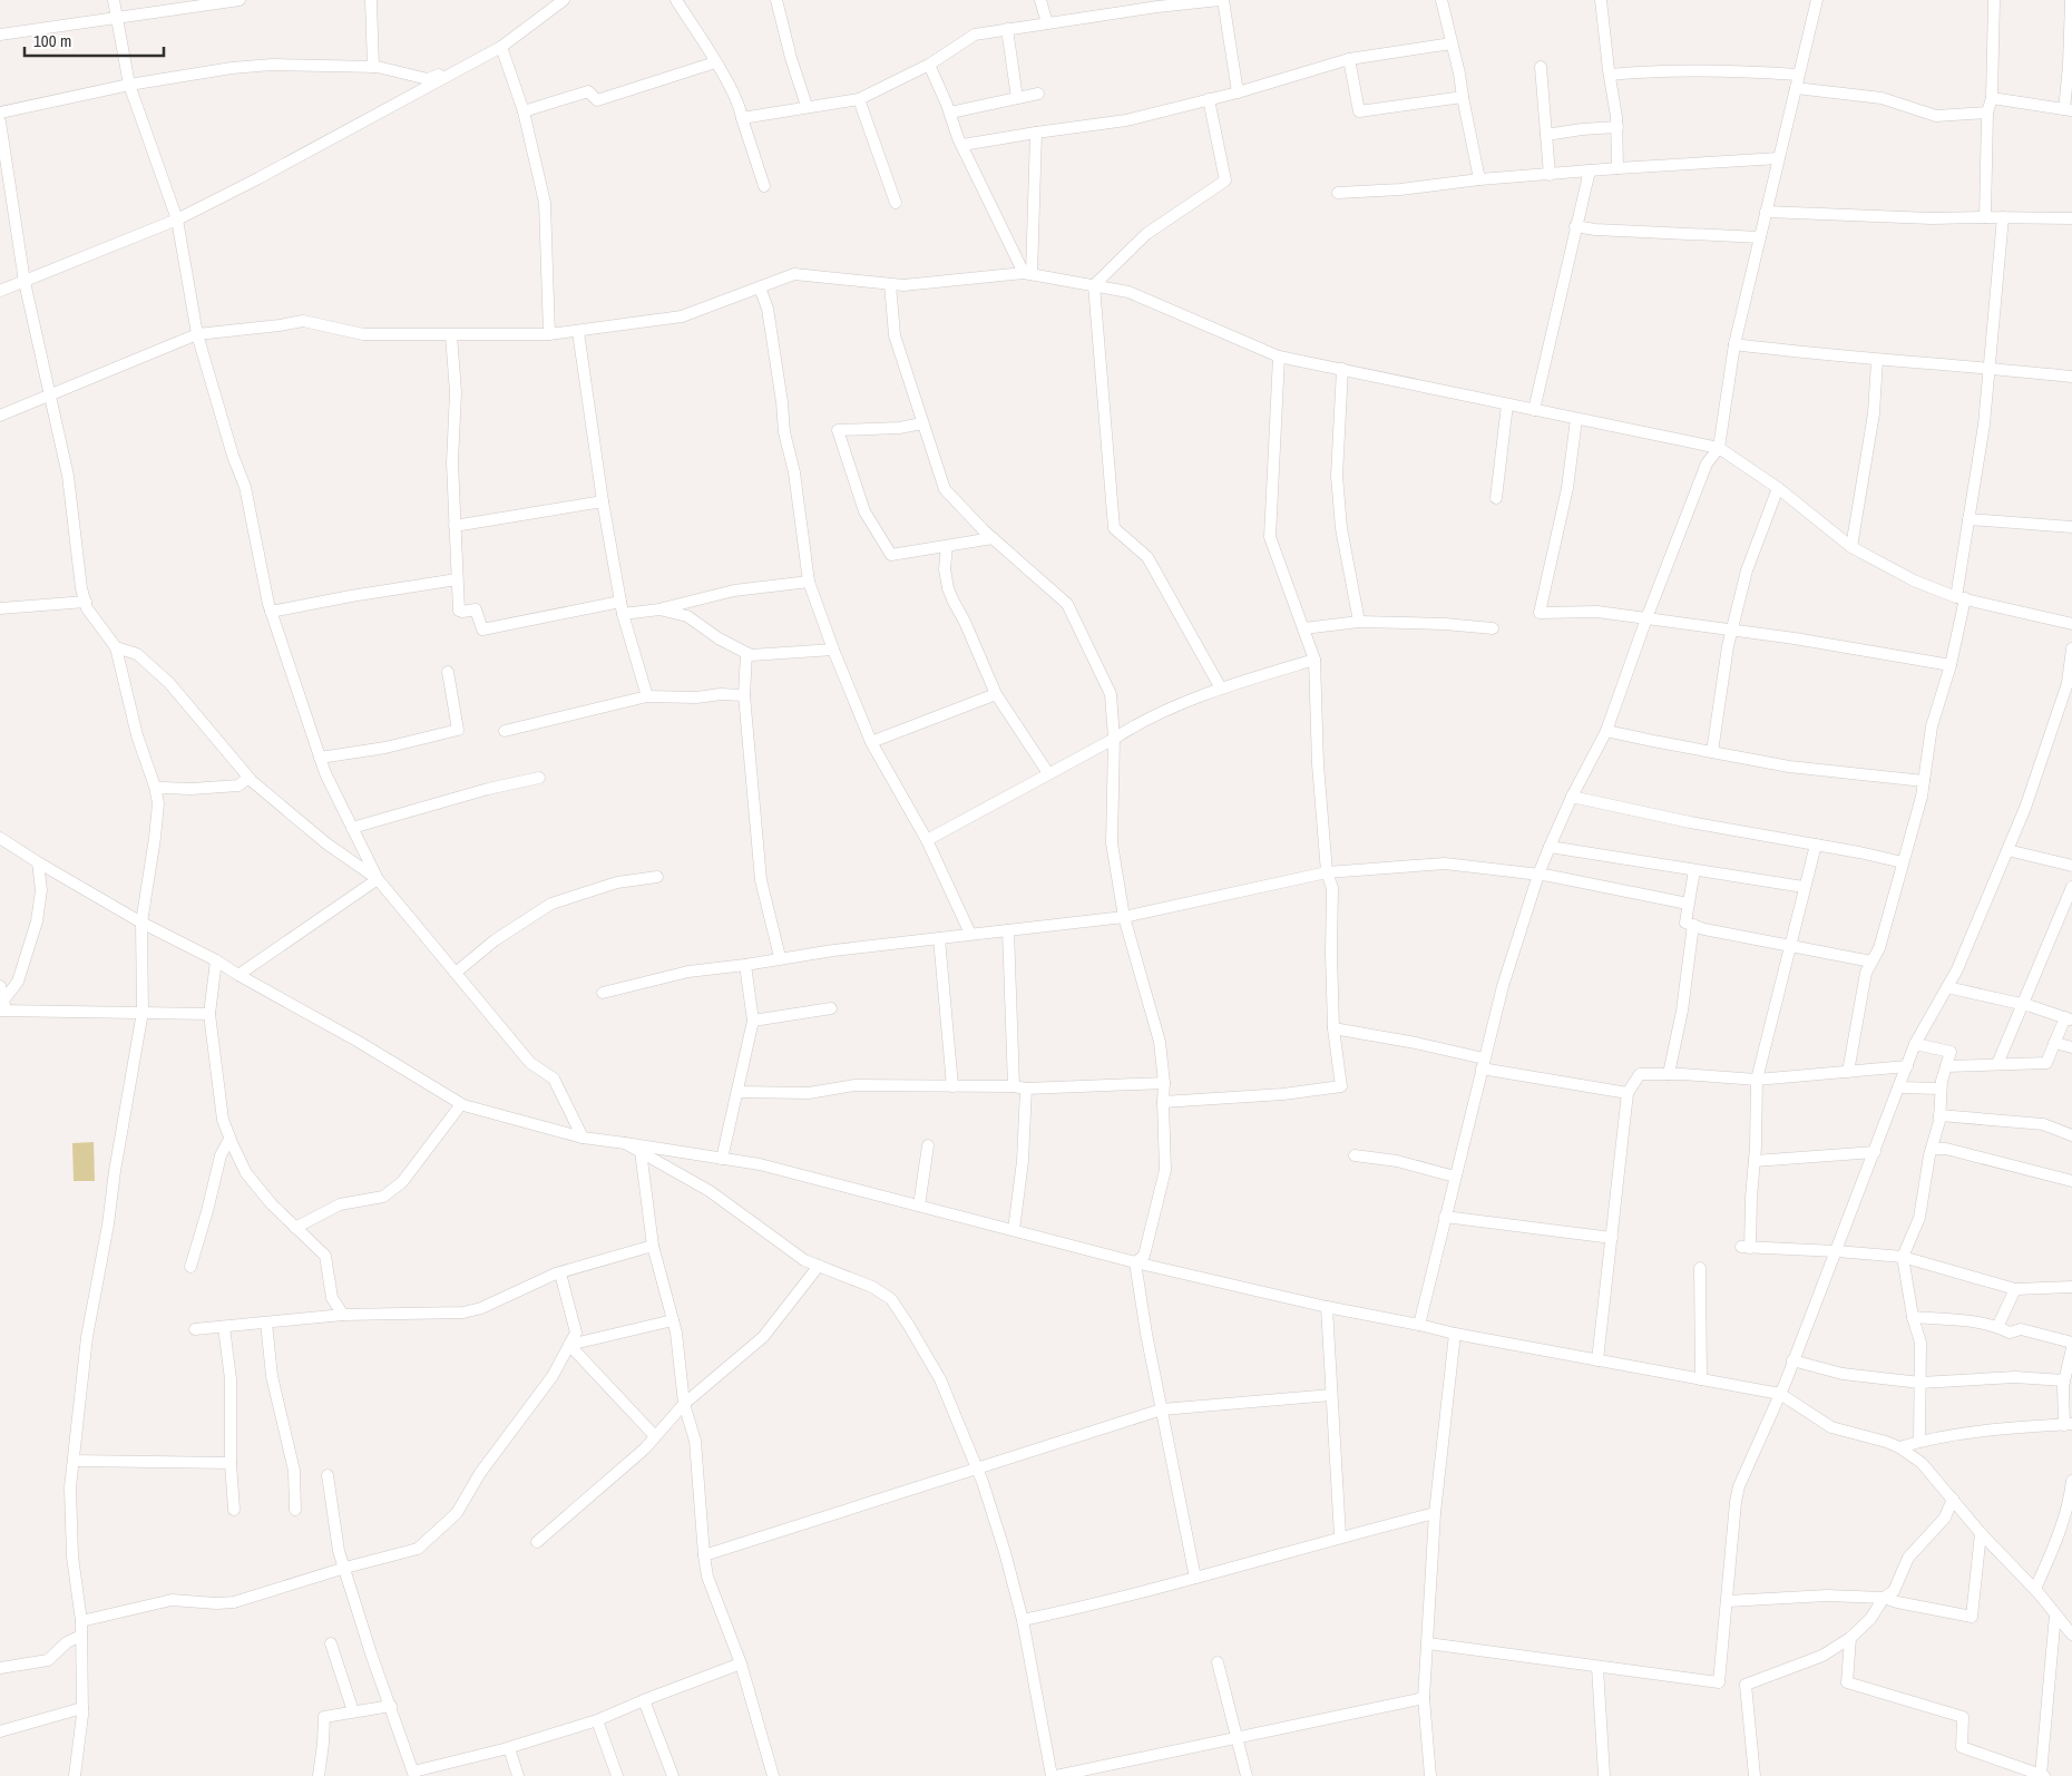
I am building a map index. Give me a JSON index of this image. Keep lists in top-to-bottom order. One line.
{"scale_bar":"100 m"}
